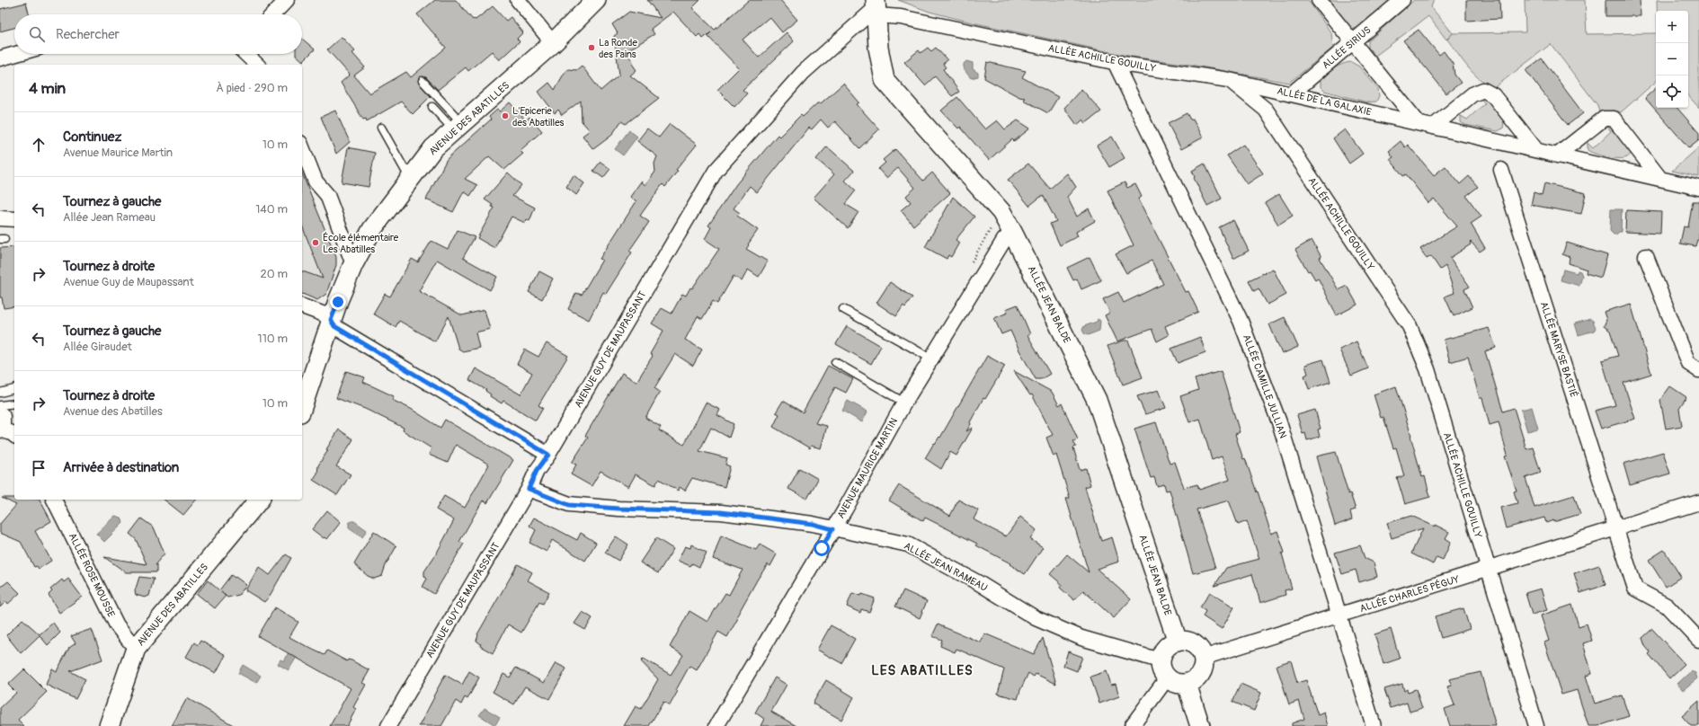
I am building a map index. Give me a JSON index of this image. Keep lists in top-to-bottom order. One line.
{"streets":{"street":["ALLÉE SIRIUS","ALLÉE ACHILLE GOUILLY","ALLÉE DE LA GALAXIE","AVENUE DES ABATILLES","ALLÉE JEAN BALDE","AVENUE GUY DE MAUPASSANT","ALLÉE MARYSE BASTIÉ","ALLÉE CAMILLE JULLIAN","AVENUE MAURICE MARTIN","ALLÉE JEAN RAMEAU","ALLÉE ROSE MOUSSE","ALLÉE CHARLES PÉGUY"]},"crossings":[["ALLÉE SIRIUS","ALLÉE DE LA GALAXIE"],["ALLÉE ACHILLE GOUILLY","ALLÉE DE LA GALAXIE"],["ALLÉE ACHILLE GOUILLY","ALLÉE JEAN BALDE"],["ALLÉE ACHILLE GOUILLY","AVENUE GUY DE MAUPASSANT"],["ALLÉE ACHILLE GOUILLY","ALLÉE CAMILLE JULLIAN"],["ALLÉE ACHILLE GOUILLY","ALLÉE CHARLES PÉGUY"],["AVENUE DES ABATILLES","ALLÉE ROSE MOUSSE"],["ALLÉE JEAN BALDE","AVENUE GUY DE MAUPASSANT"],["ALLÉE JEAN BALDE","AVENUE MAURICE MARTIN"],["ALLÉE JEAN BALDE","ALLÉE JEAN RAMEAU"],["ALLÉE JEAN BALDE","ALLÉE CHARLES PÉGUY"],["AVENUE GUY DE MAUPASSANT","ALLÉE JEAN RAMEAU"],["ALLÉE MARYSE BASTIÉ","ALLÉE CHARLES PÉGUY"],["ALLÉE CAMILLE JULLIAN","ALLÉE CHARLES PÉGUY"],["AVENUE MAURICE MARTIN","ALLÉE JEAN RAMEAU"],["ALLÉE JEAN RAMEAU","ALLÉE CHARLES PÉGUY"]],"districts":["LES ABATILLES"],"places":["La Ronde des Pains","L'Epicerie des Abatilles","École élémentaire Les Abatilles"],"page":{"map_buttons":["+","−"],"search":"Rechercher","heading":["4 min","À pied · 290 m"],"list":[["Continuez","Avenue Maurice Martin","10 m"],["Tournez à gauche","Allée Jean Rameau","140 m"],["Tournez à droite","Avenue Guy de Maupassant","20 m"],["Tournez à gauche","Allée Giraudet","110 m"],["Tournez à droite","Avenue des Abatilles","10 m"],"Arrivée à destination"]}}
